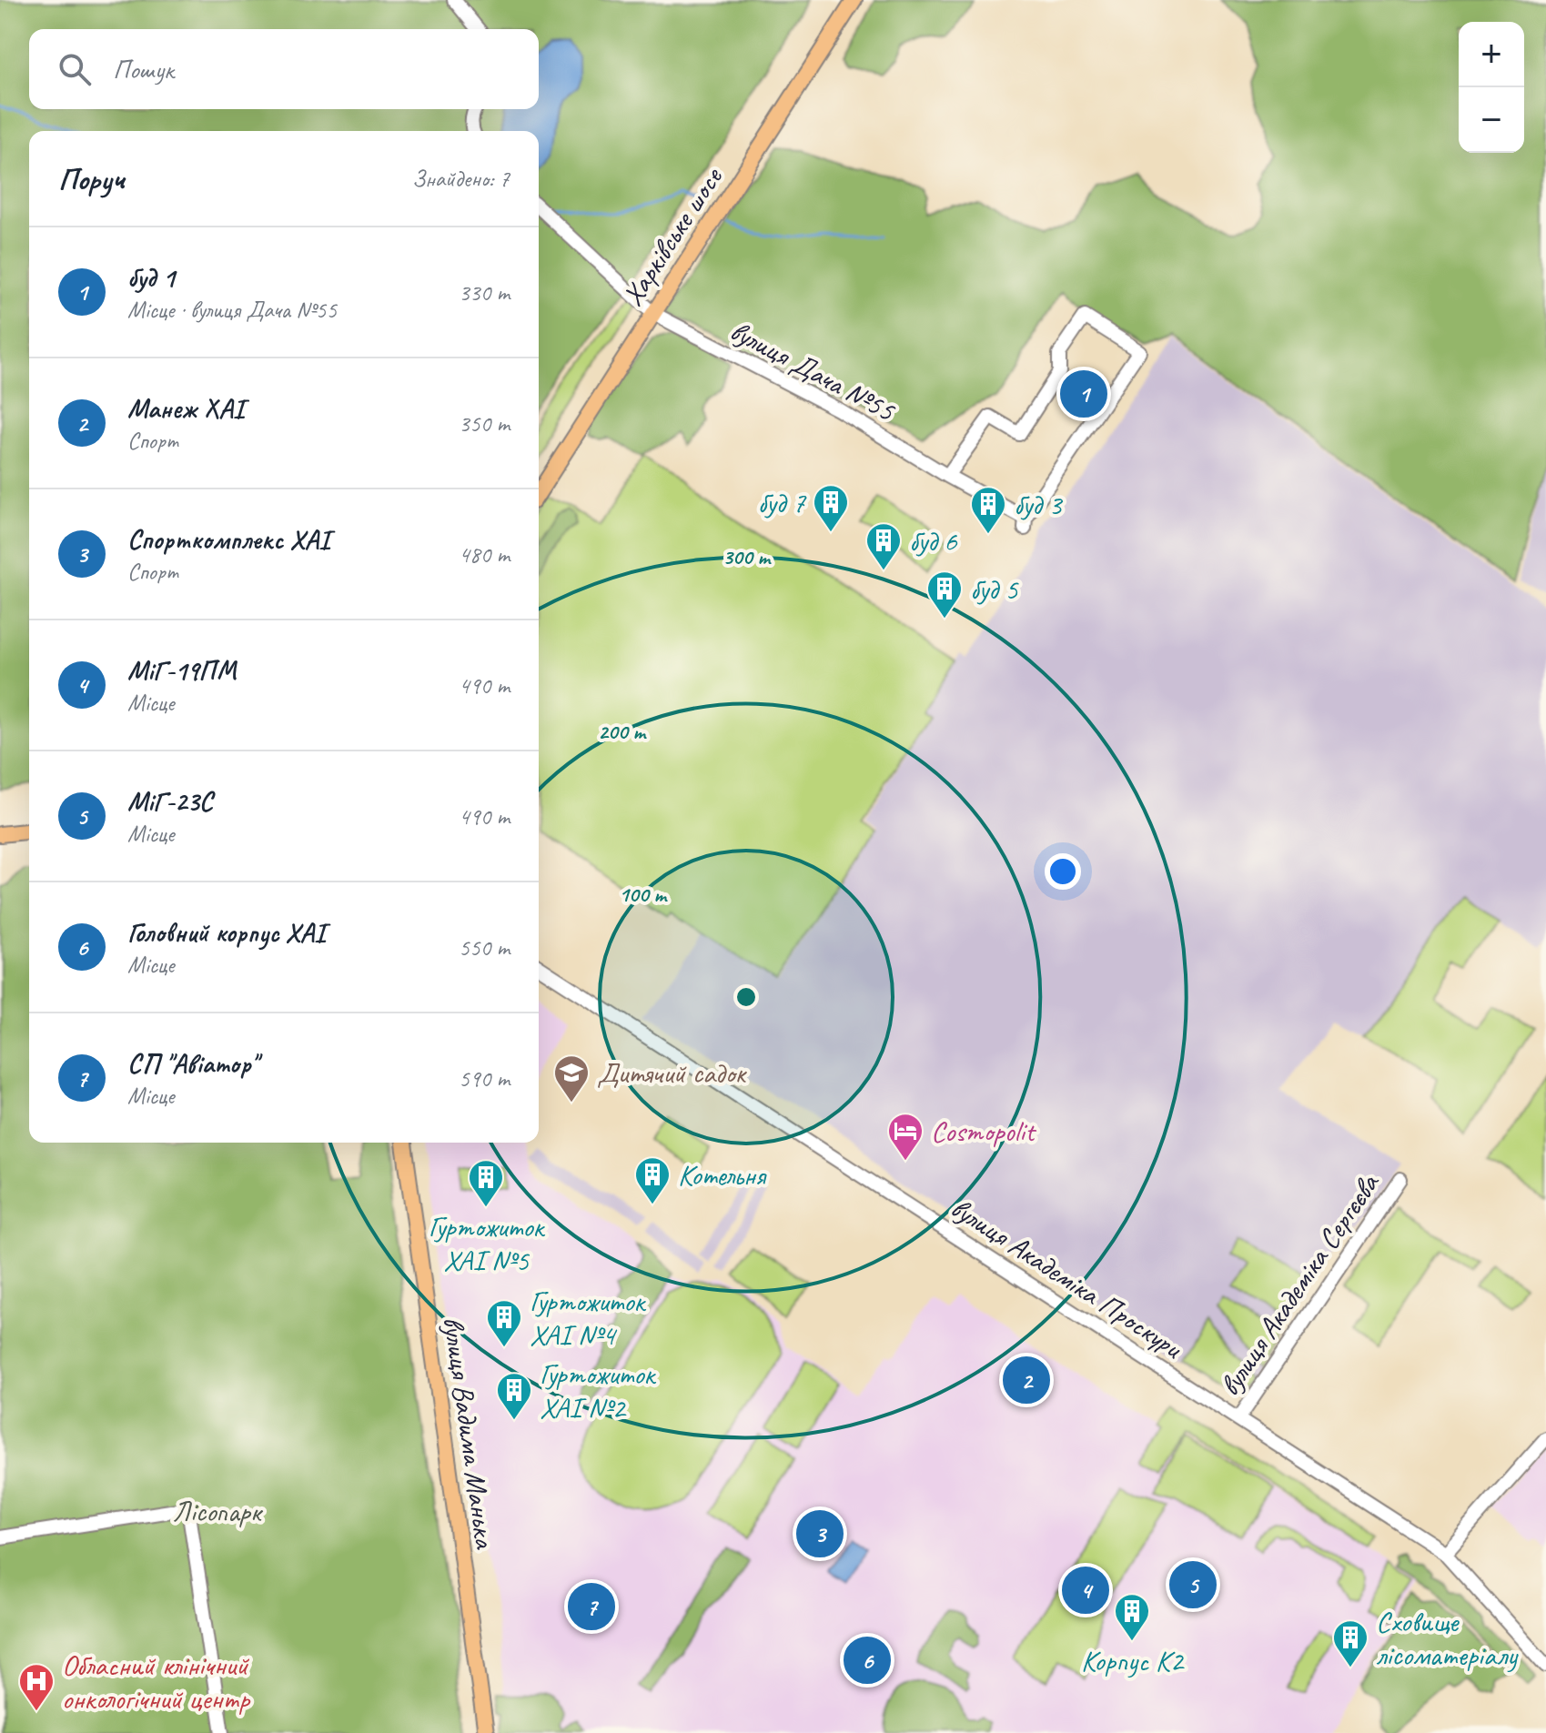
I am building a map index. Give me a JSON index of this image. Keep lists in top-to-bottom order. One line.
{"streets":{"main road":["Харківське шосе","вулиця Вадима Манька"],"street":["вулиця Дача №55","вулиця Академіка Проскури","вулиця Академіка Сергєєва"]},"crossings":[["Харківське шосе","вулиця Дача №55"],["вулиця Академіка Проскури","вулиця Академіка Сергєєва"]],"parks":["Лісопарк"],"places":{"building":["буд 7","буд 3","буд 6","буд 5","Котельня","Гуртожиток ХАІ №5","Гуртожиток ХАІ №4","Гуртожиток ХАІ №2","Корпус К2","Сховище лісоматеріалу"],"school or university":["Дитячий садок"],"hotel":["Cosmopolit"],"hospital":["Обласний клінічний онкологічний центр"]},"page":{"map_buttons":["+","−"],"search":"Пошук","heading":["Поруч","Знайдено: 7"],"list":[{"mark":"1","name":"буд 1","note":"Місце · вулиця Дача №55","value":"330 m"},{"mark":"2","name":"Манеж ХАІ","note":"Спорт","value":"350 m"},{"mark":"3","name":"Спорткомплекс ХАІ","note":"Спорт","value":"480 m"},{"mark":"4","name":"МіГ-19ПМ","note":"Місце","value":"490 m"},{"mark":"5","name":"МіГ-23С","note":"Місце","value":"490 m"},{"mark":"6","name":"Головний корпус ХАІ","note":"Місце","value":"550 m"},{"mark":"7","name":"СП \"Авіатор\"","note":"Місце","value":"590 m"}],"pins":["1","2","3","5","4","7","6"]},"rings":["300 m","200 m","100 m"]}
